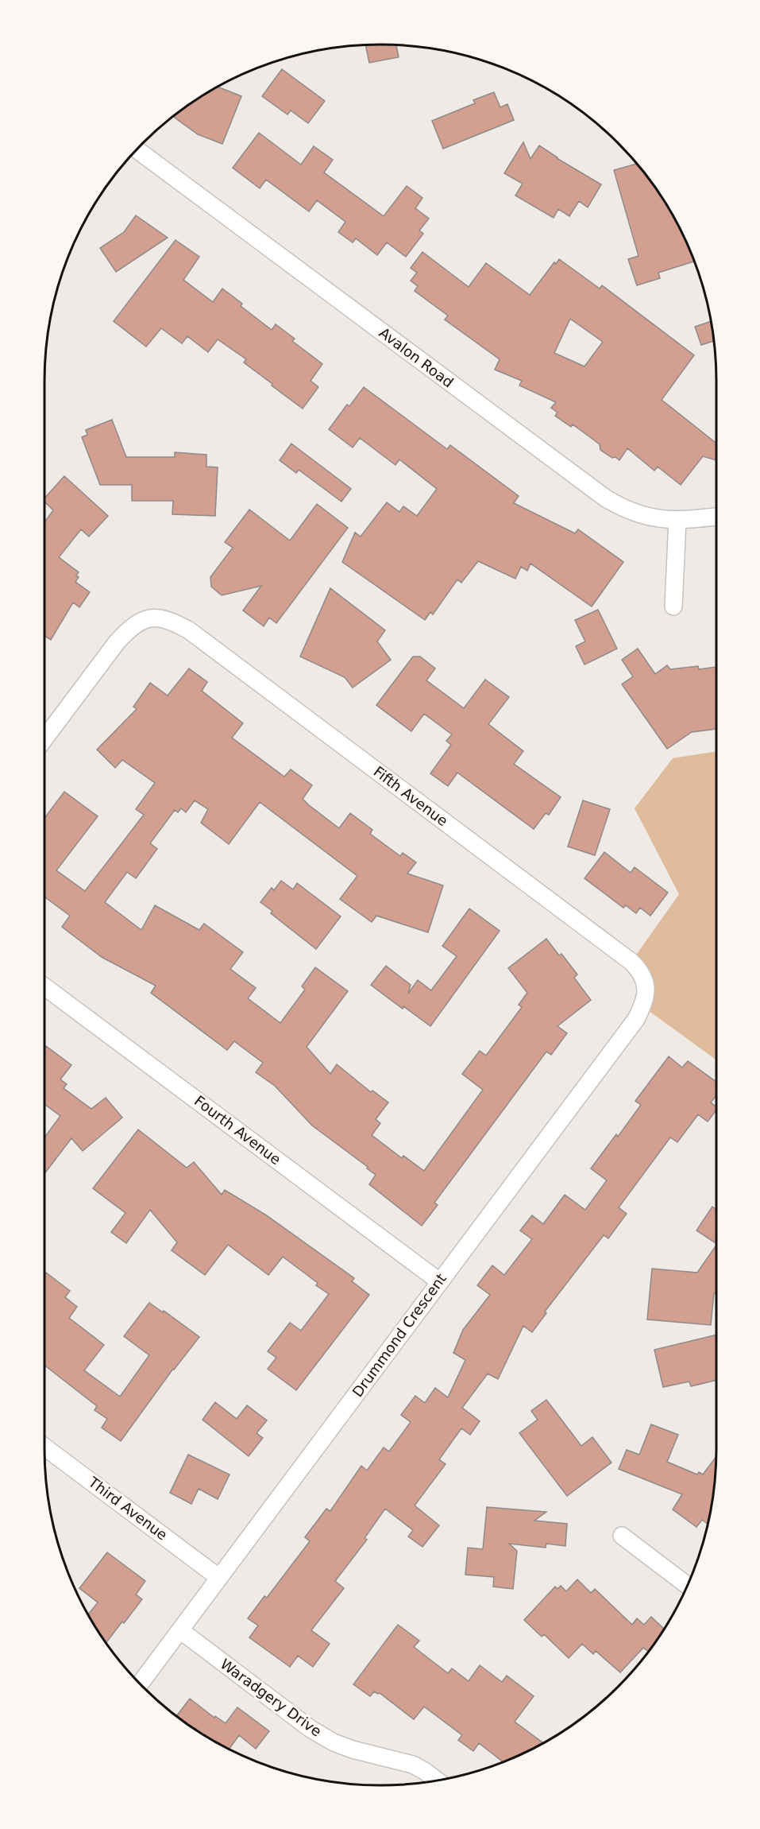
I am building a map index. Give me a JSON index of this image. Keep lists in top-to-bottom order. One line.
{"streets":{"street":["Avalon Road","Fifth Avenue","Fourth Avenue","Drummond Crescent","Third Avenue","Waradgery Drive"]},"crossings":[["Fifth Avenue","Drummond Crescent"],["Fourth Avenue","Drummond Crescent"],["Drummond Crescent","Third Avenue"],["Drummond Crescent","Waradgery Drive"]]}
